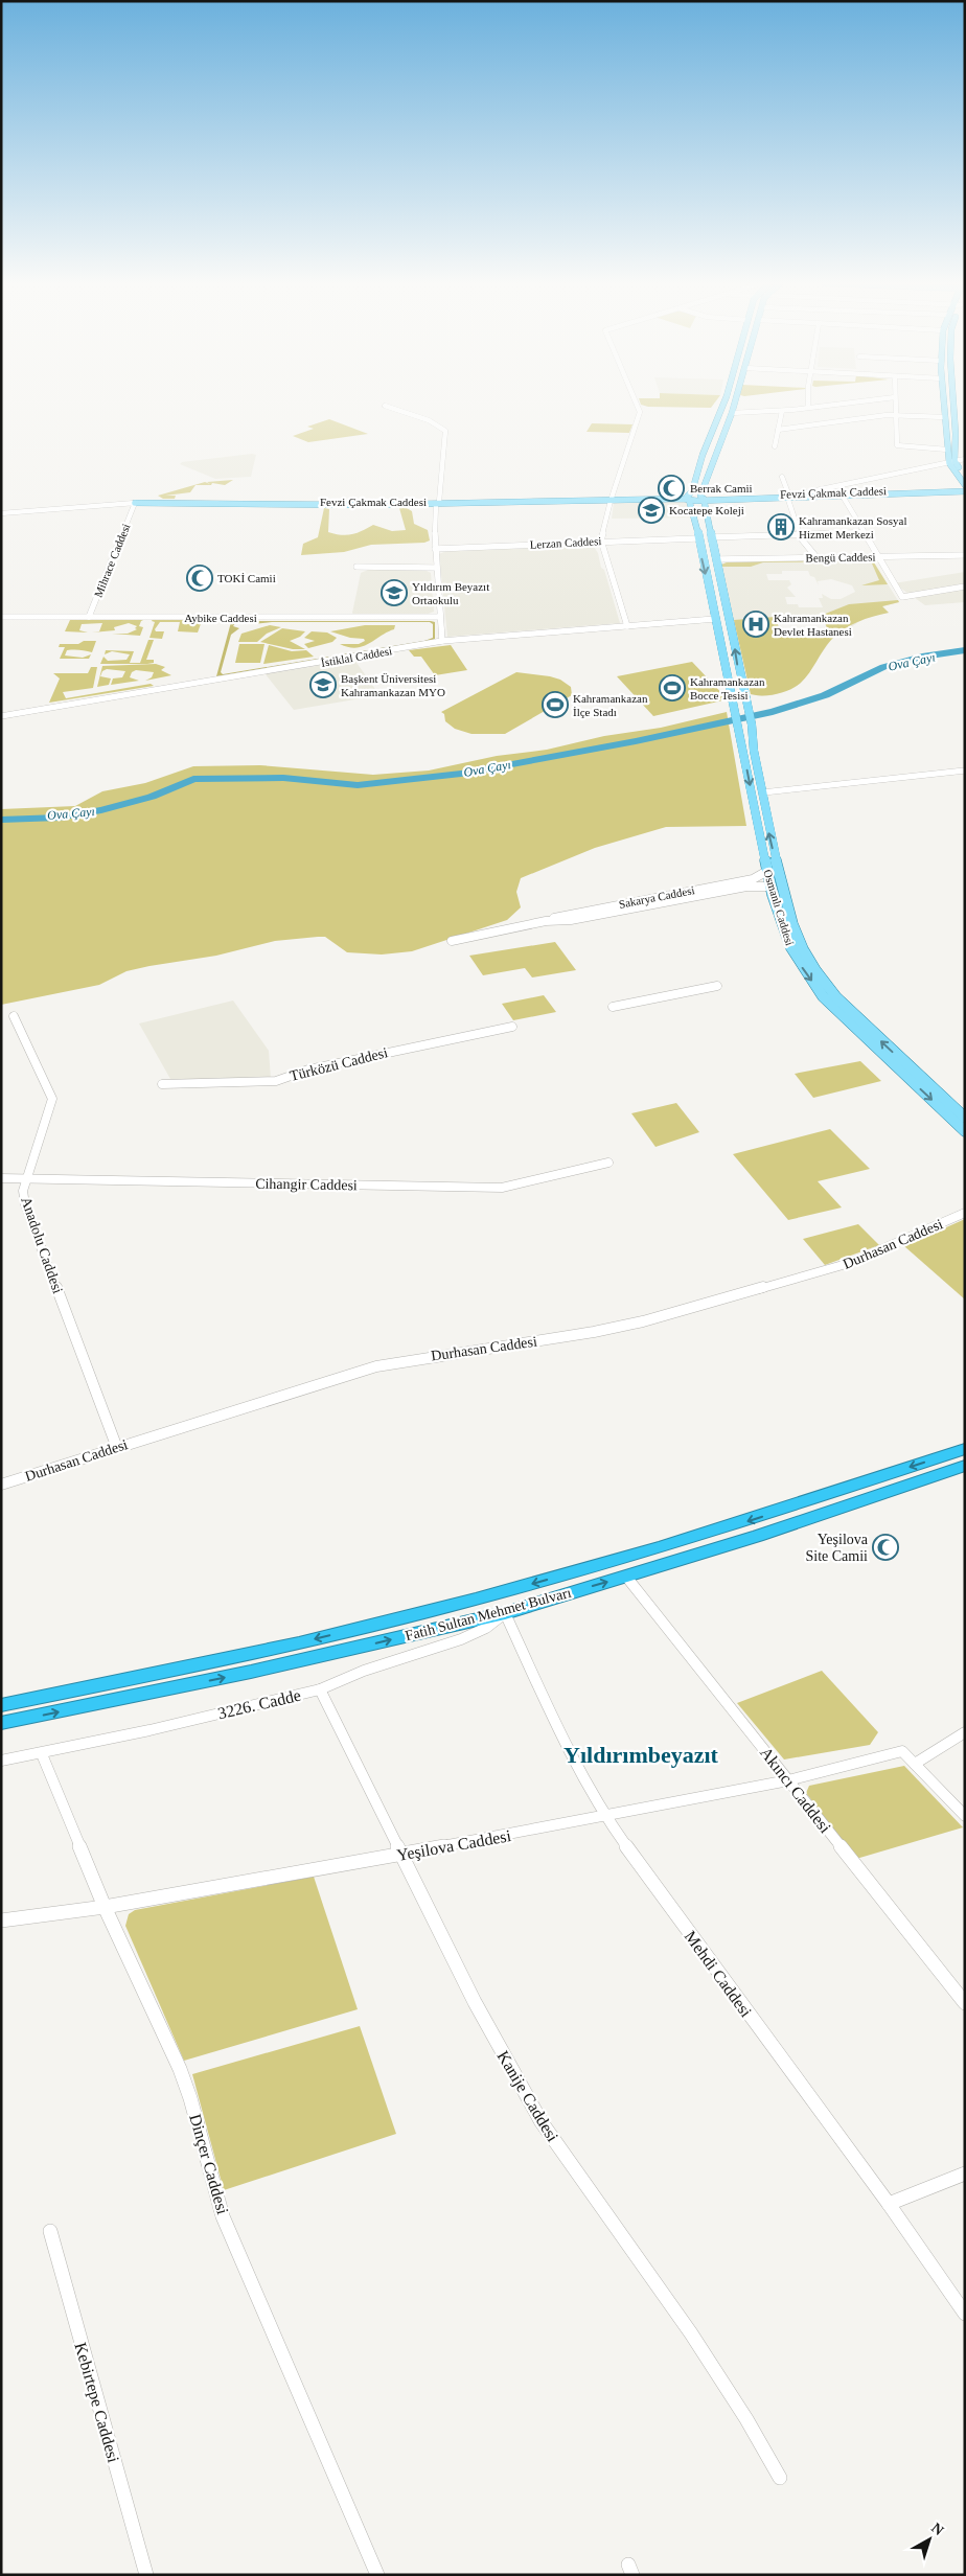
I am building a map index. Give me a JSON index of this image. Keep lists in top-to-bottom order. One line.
{"streets":{"highway":["Fatih Sultan Mehmet Bulvarı"],"main road":["Fevzi Çakmak Caddesi","Osmanlı Caddesi"],"street":["Lerzan Caddesi","Bengü Caddesi","Mihrace Caddesi","Aybike Caddesi","İstiklal Caddesi","Sakarya Caddesi","Türközü Caddesi","Cihangir Caddesi","Durhasan Caddesi","Anadolu Caddesi","3226. Cadde","Akıncı Caddesi","Yeşilova Caddesi","Mehdi Caddesi","Kanije Caddesi","Dinçer Caddesi","Kebirtepe Caddesi"]},"crossings":[["Fevzi Çakmak Caddesi","Mihrace Caddesi"],["Fevzi Çakmak Caddesi","Osmanlı Caddesi"],["Lerzan Caddesi","Osmanlı Caddesi"],["Bengü Caddesi","Osmanlı Caddesi"],["Mihrace Caddesi","Aybike Caddesi"],["İstiklal Caddesi","Osmanlı Caddesi"],["Sakarya Caddesi","Osmanlı Caddesi"],["Cihangir Caddesi","Anadolu Caddesi"],["Durhasan Caddesi","Anadolu Caddesi"],["Fatih Sultan Mehmet Bulvarı","3226. Cadde"],["Fatih Sultan Mehmet Bulvarı","Akıncı Caddesi"],["Fatih Sultan Mehmet Bulvarı","Mehdi Caddesi"],["3226. Cadde","Mehdi Caddesi"],["3226. Cadde","Kanije Caddesi"],["3226. Cadde","Dinçer Caddesi"],["Akıncı Caddesi","Yeşilova Caddesi"],["Yeşilova Caddesi","Mehdi Caddesi"],["Yeşilova Caddesi","Kanije Caddesi"],["Yeşilova Caddesi","Dinçer Caddesi"]],"districts":["Yıldırımbeyazıt"],"water":["Ova Çayı"],"places":{"mosque":["Berrak Camii","TOKİ Camii","Yeşilova Site Camii"],"school or university":["Kocatepe Koleji","Yıldırım Beyazıt Ortaokulu","Başkent Üniversitesi Kahramankazan MYO"],"building":["Kahramankazan Sosyal Hizmet Merkezi"],"hospital":["Kahramankazan Devlet Hastanesi"],"sports":["Kahramankazan Bocce Tesisi","Kahramankazan İlçe Stadı"]},"north":"top right"}
